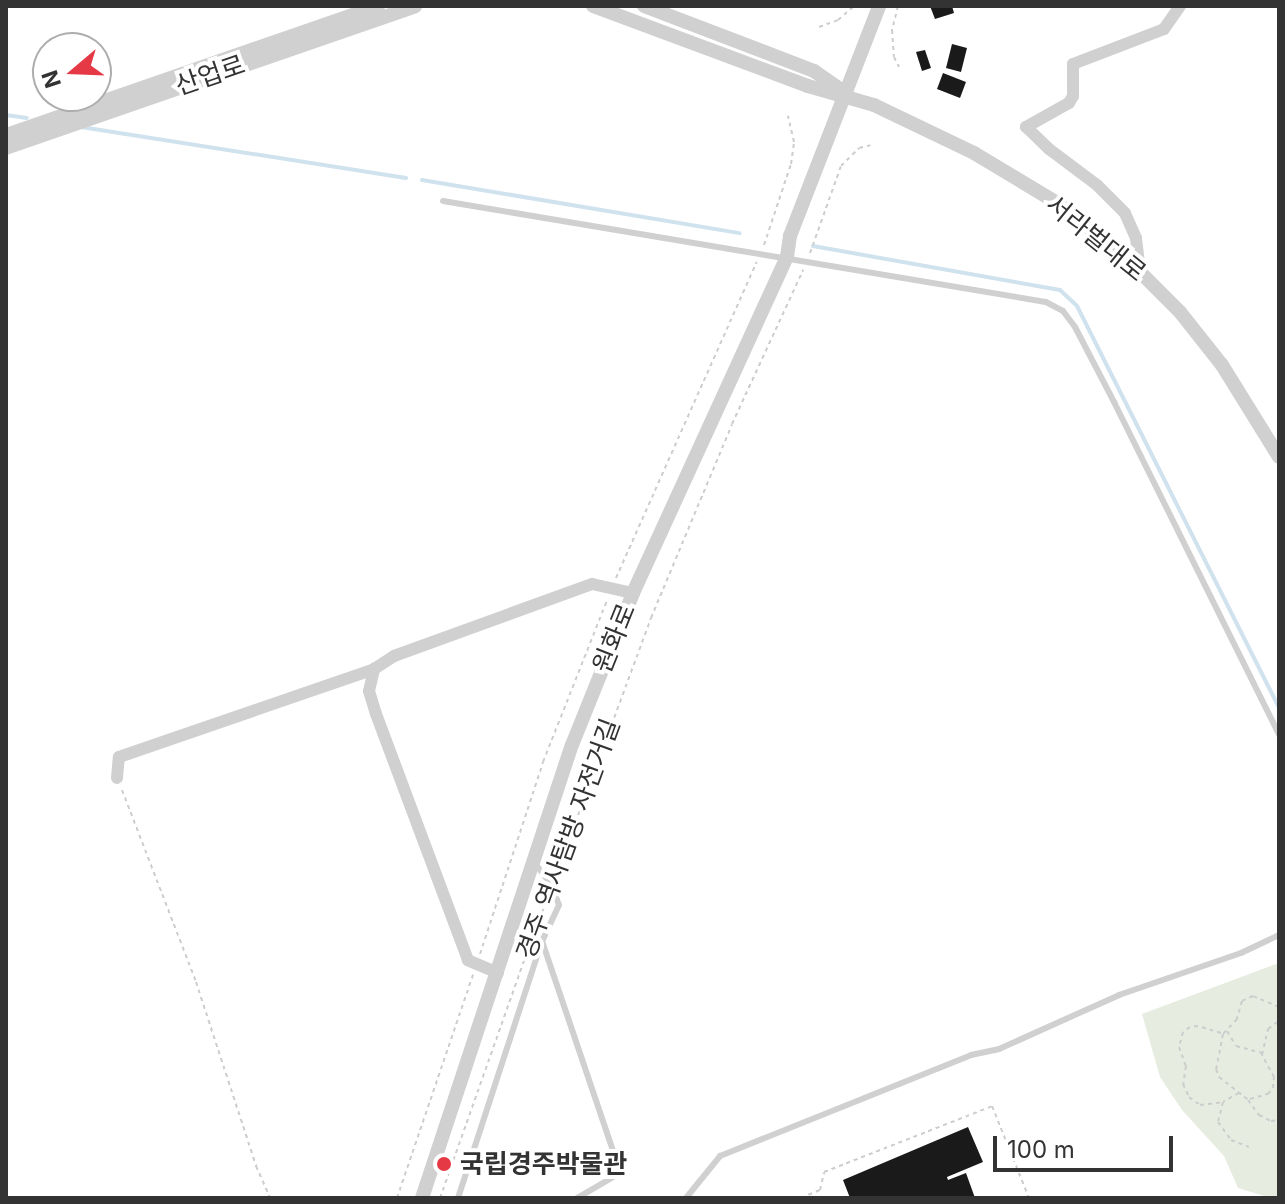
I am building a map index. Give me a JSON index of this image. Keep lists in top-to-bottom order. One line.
{"streets":{"street":["산업로","서라벌대로","원화로"],"path":["경주 역사탐방 자전거길"]},"crossings":[["서라벌대로","원화로"]],"places":["국립경주박물관"],"scale_bar":"100 m","north":"left"}
